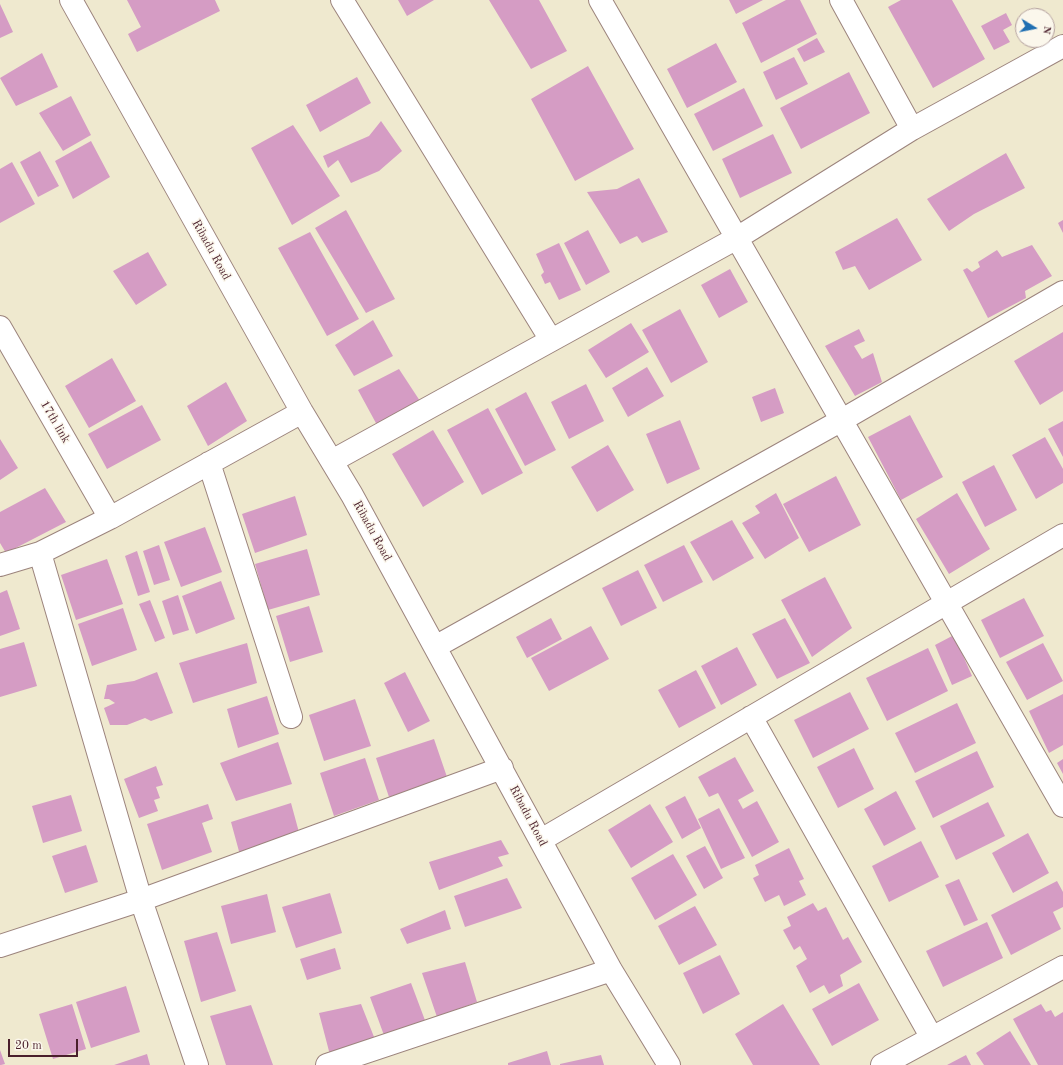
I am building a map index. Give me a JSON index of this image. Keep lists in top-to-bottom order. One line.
{"streets":{"street":["Ribadu Road","17th link"]},"scale_bar":"20 m","north":"right"}
